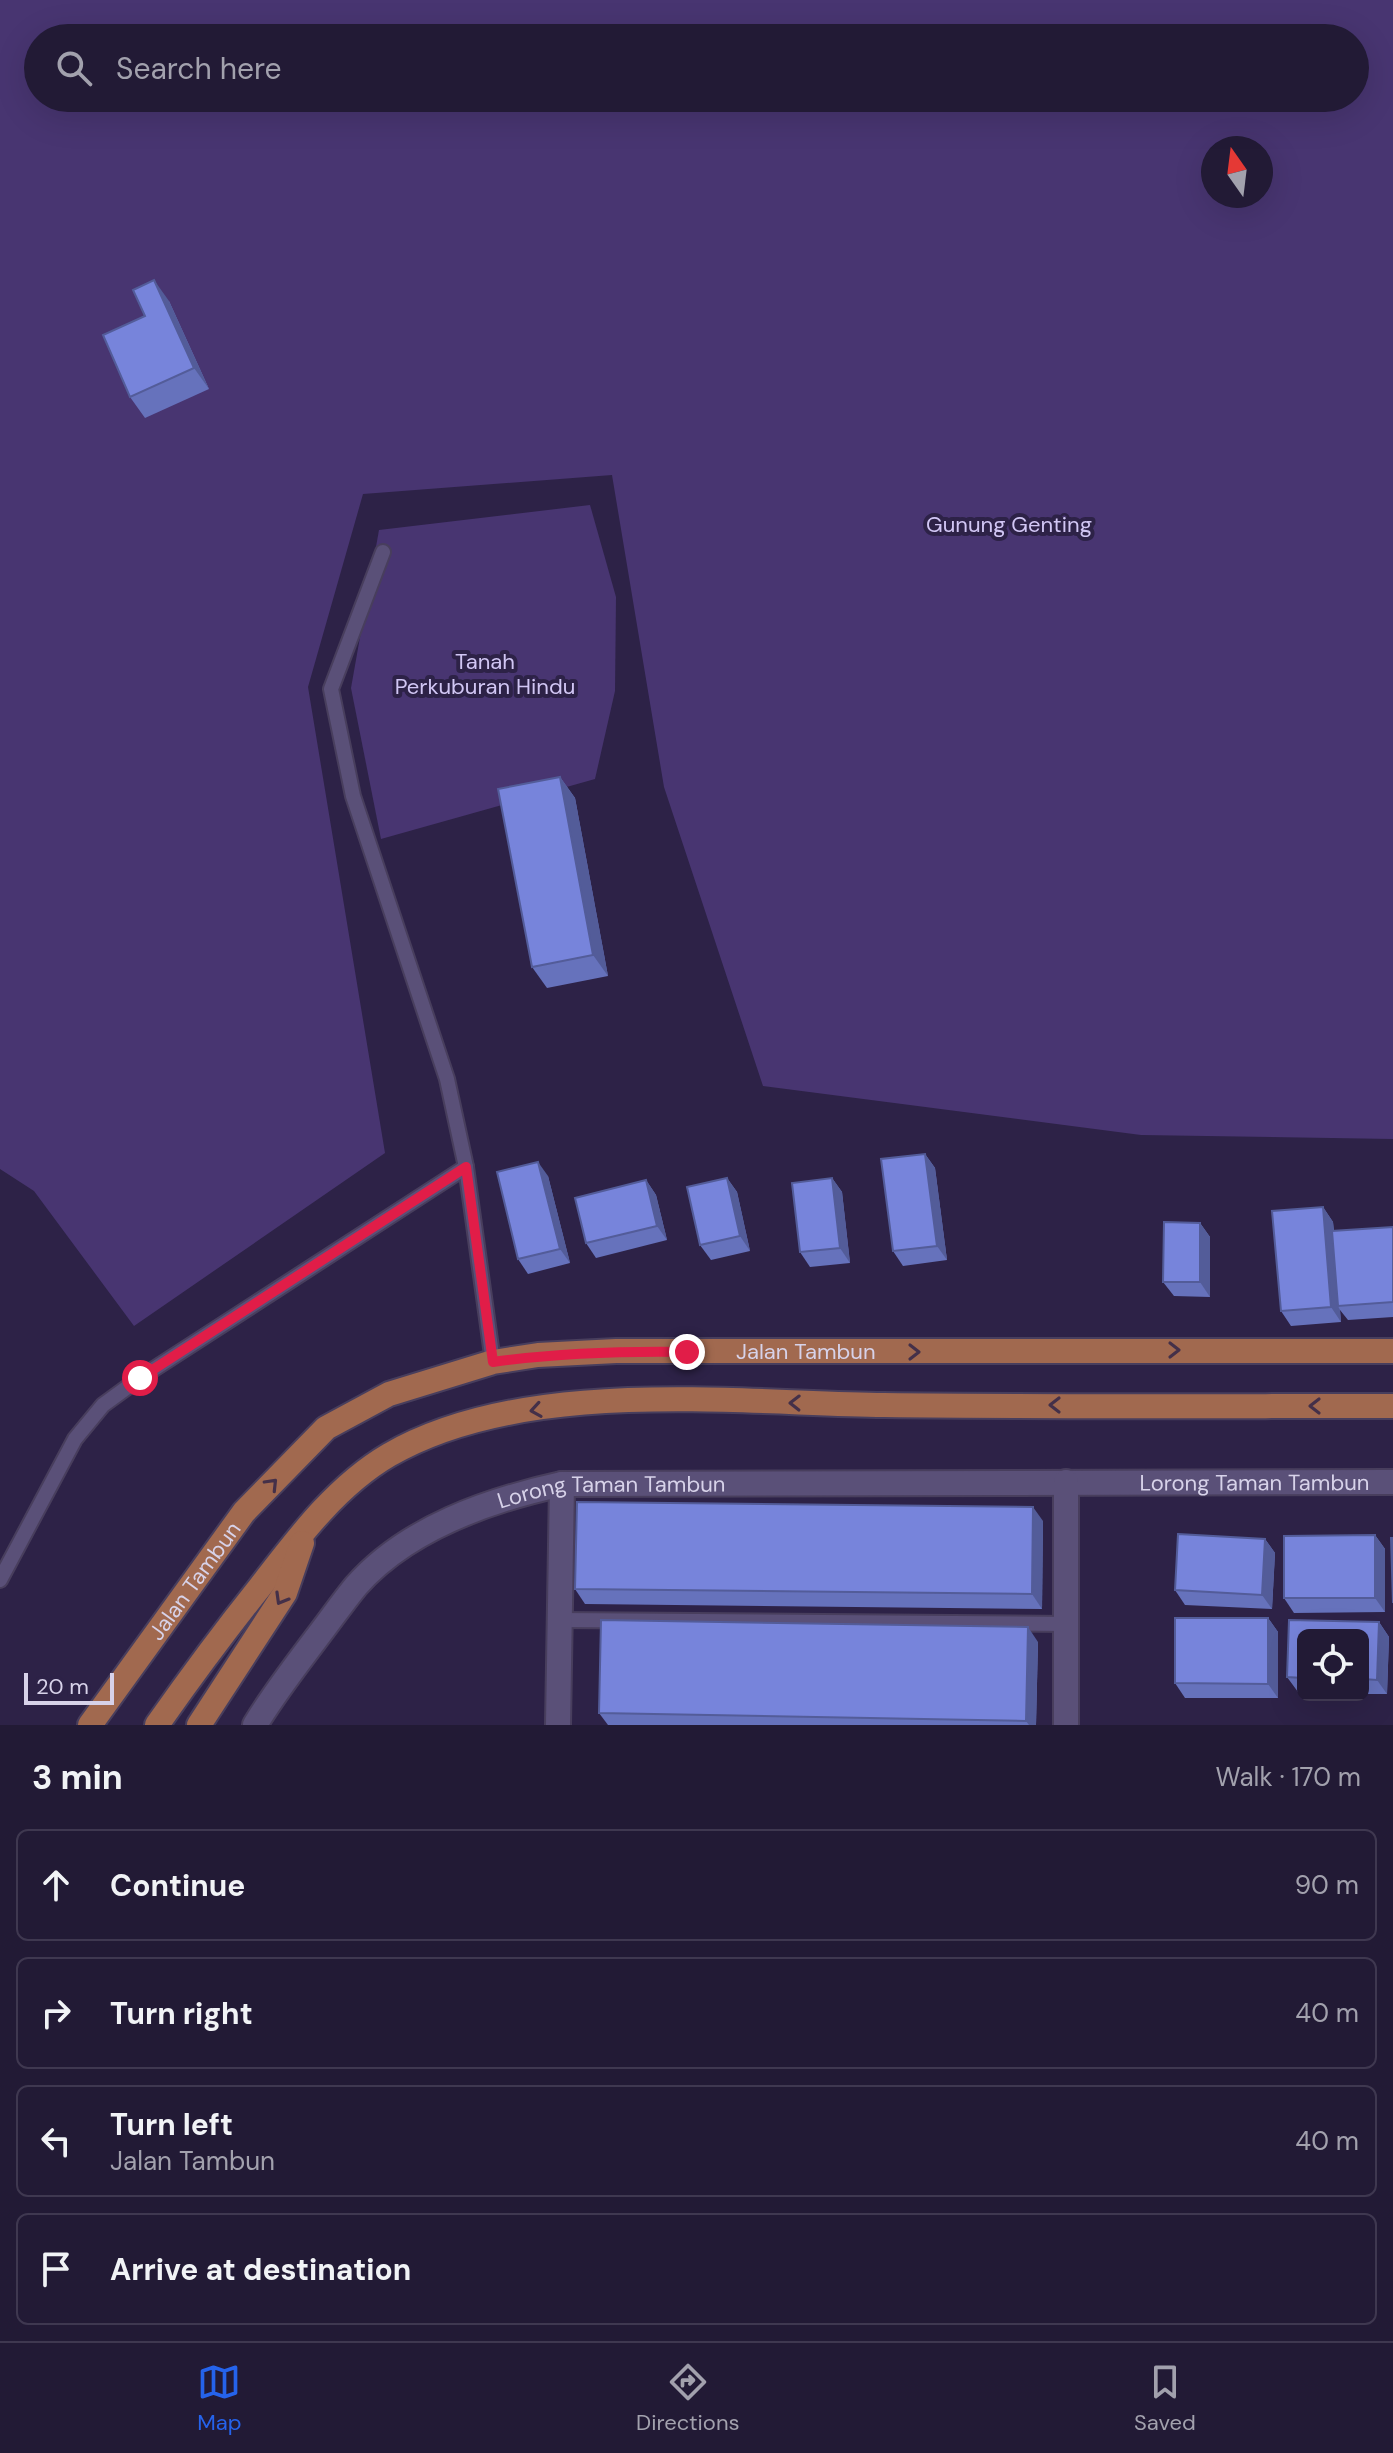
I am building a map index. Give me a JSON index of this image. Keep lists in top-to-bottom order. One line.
{"streets":{"main road":["Jalan Tambun"],"street":["Lorong Taman Tambun"]},"parks":["Gunung Genting","Tanah Perkuburan Hindu"],"scale_bar":"20 m","north":"top","page":{"search":"Search here","scale":"20 m","heading":["3 min","Walk · 170 m"],"list":[["Continue","90 m"],["Turn right","40 m"],["Turn left","Jalan Tambun","40 m"],"Arrive at destination"],"nav":["Map","Directions","Saved"]}}
